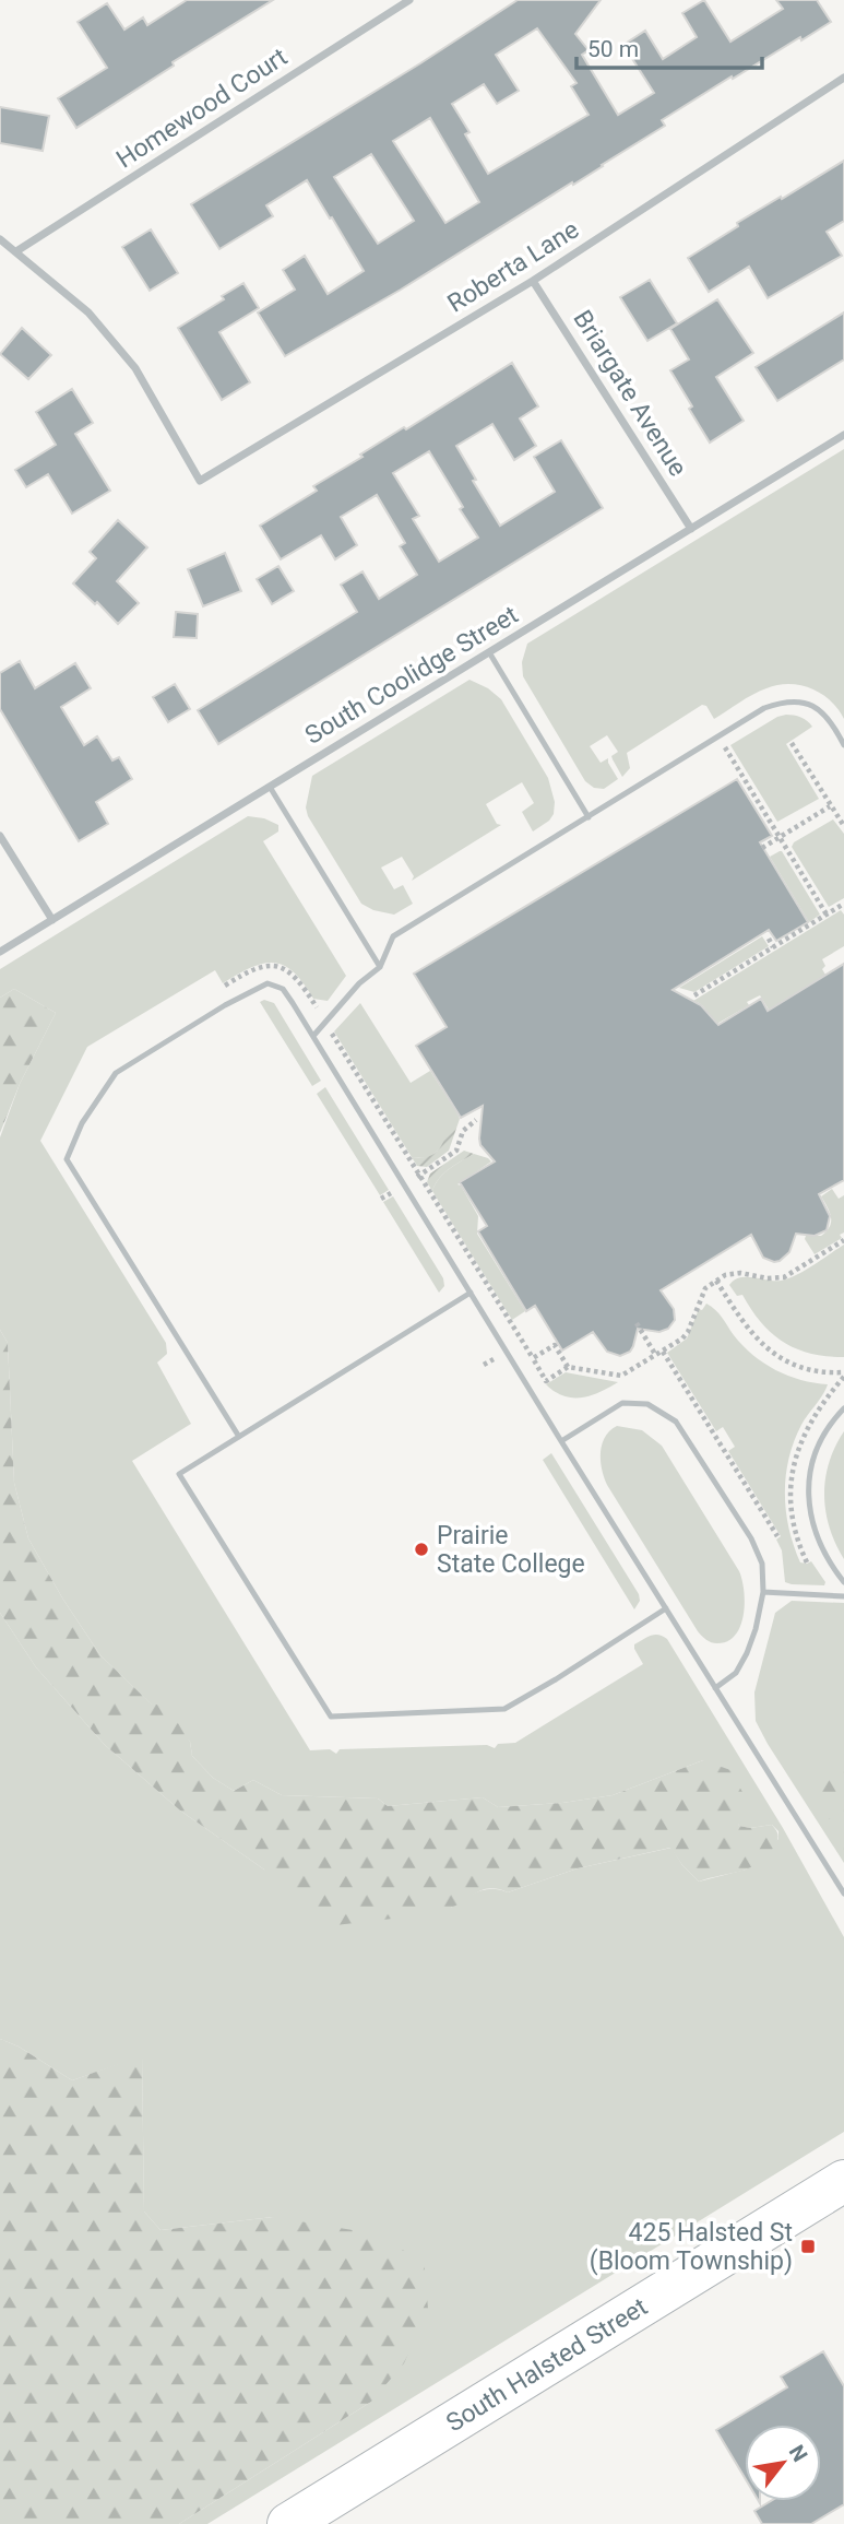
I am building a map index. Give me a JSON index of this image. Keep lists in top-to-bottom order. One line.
{"streets":{"main road":["South Halsted Street"],"street":["Homewood Court","Roberta Lane","Briargate Avenue","South Coolidge Street"]},"crossings":[["Homewood Court","Roberta Lane"],["Roberta Lane","Briargate Avenue"],["Briargate Avenue","South Coolidge Street"]],"places":{"other":["Prairie State College"],"transit":["425 Halsted St (Bloom Township)"]},"scale_bar":"50 m","north":"top right"}
